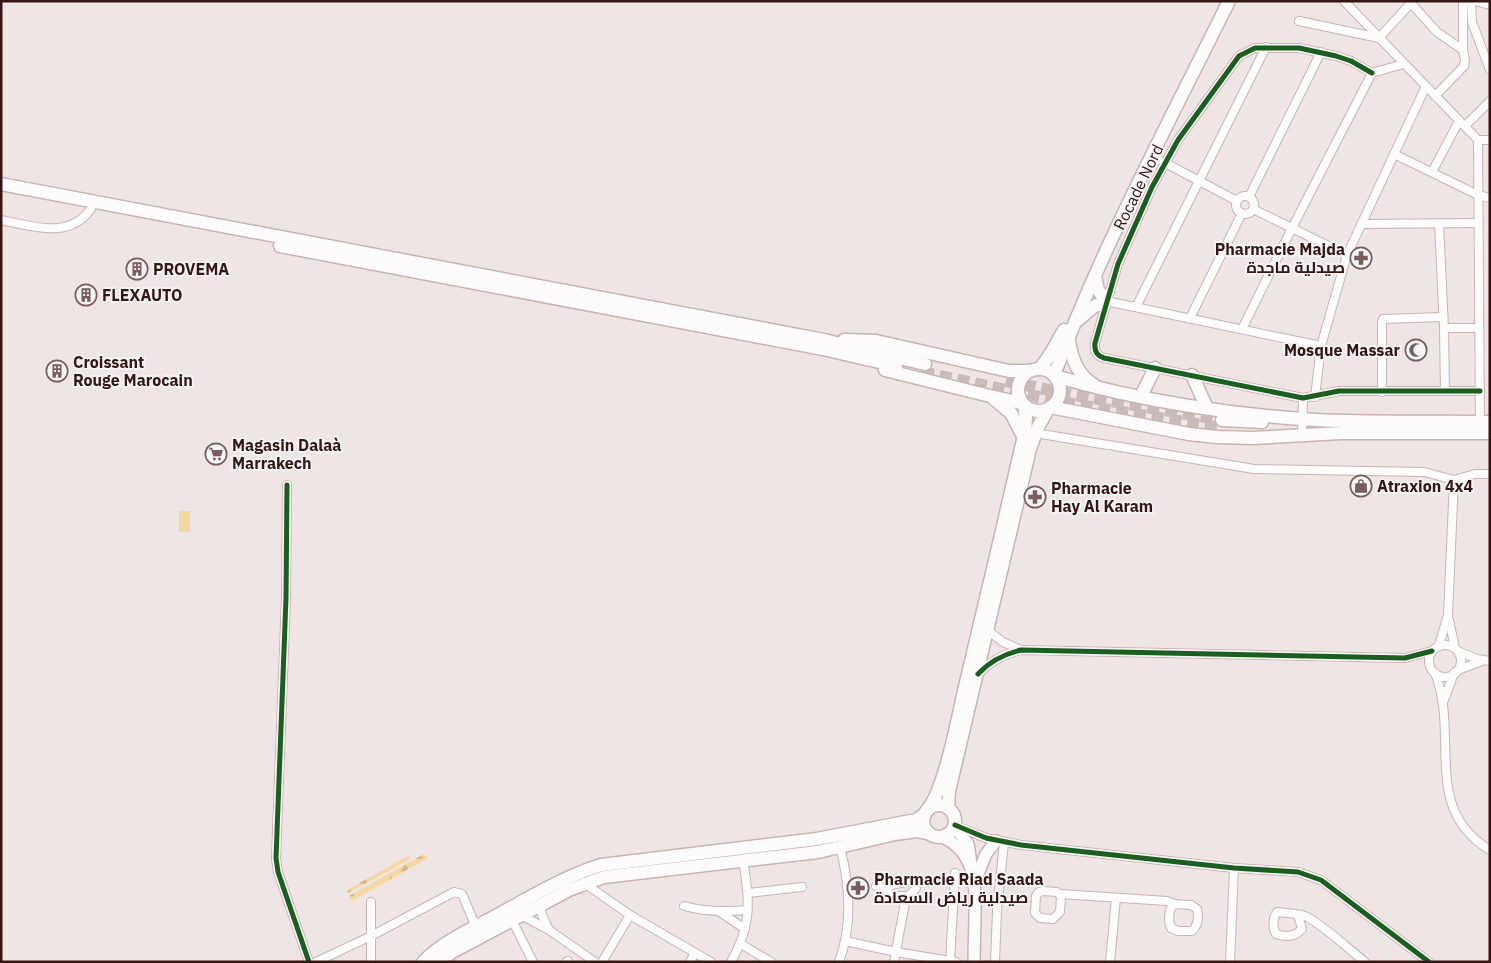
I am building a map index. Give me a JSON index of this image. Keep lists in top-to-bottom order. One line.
{"streets":{"highway":["Rocade Nord"]},"places":{"pharmacy":["Pharmacie Majda صيدلية ماجدة","Pharmacie Hay Al Karam","Pharmacie Riad Saada صيدلية رياض السعادة"],"building":["PROVEMA","FLEXAUTO","Croissant Rouge Marocain"],"mosque":["Mosque Massar"],"supermarket":["Magasin Dalaà Marrakech"],"shop":["Atraxion 4x4"]}}
